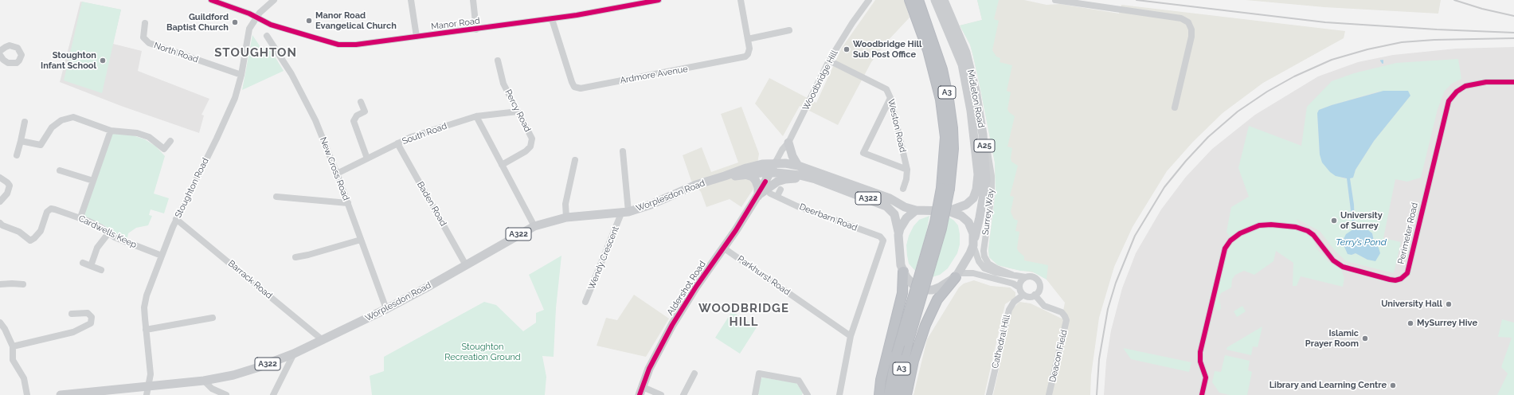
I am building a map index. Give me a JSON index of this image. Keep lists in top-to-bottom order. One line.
{"streets":{"highway":["A3"],"main road":["Midleton Road","A25","Worplesdon Road","A322","Aldershot Road"],"street":["Manor Road","North Road","Ardmore Avenue","Woodbridge Hill","Percy Road","Weston Road","South Road","New Cross Road","Stoughton Road","Baden Road","Surrey Way","Deerbarn Road","Cardwells Keep","Perimeter Road","Wendy Crescent","Parkhurst Road","Barrack Road","Cathedral Hill","Deacon Field"]},"crossings":[["Manor Road","Ardmore Avenue"],["Manor Road","Stoughton Road"],["North Road","Stoughton Road"],["Woodbridge Hill","Weston Road"],["Woodbridge Hill","Worplesdon Road"],["Midleton Road","Worplesdon Road"],["Midleton Road","Surrey Way"],["Percy Road","South Road"],["South Road","New Cross Road"],["South Road","Baden Road"],["New Cross Road","Worplesdon Road"],["Stoughton Road","Worplesdon Road"],["Stoughton Road","Cardwells Keep"],["Stoughton Road","Barrack Road"],["Worplesdon Road","Baden Road"],["Worplesdon Road","Surrey Way"],["Worplesdon Road","Wendy Crescent"],["Worplesdon Road","Barrack Road"],["Surrey Way","Cathedral Hill"],["Surrey Way","Deacon Field"],["Deerbarn Road","Parkhurst Road"],["Parkhurst Road","Aldershot Road"],["Cathedral Hill","Deacon Field"]],"districts":["STOUGHTON","WOODBRIDGE HILL"],"water":["Terry’s Pond"],"parks":["Stoughton Recreation Ground"],"places":["Manor Road Evangelical Church","Guildford Baptist Church","Woodbridge Hill Sub Post Office","Stoughton Infant School","University of Surrey","University Hall","MySurrey Hive","Islamic Prayer Room","Library and Learning Centre"]}
